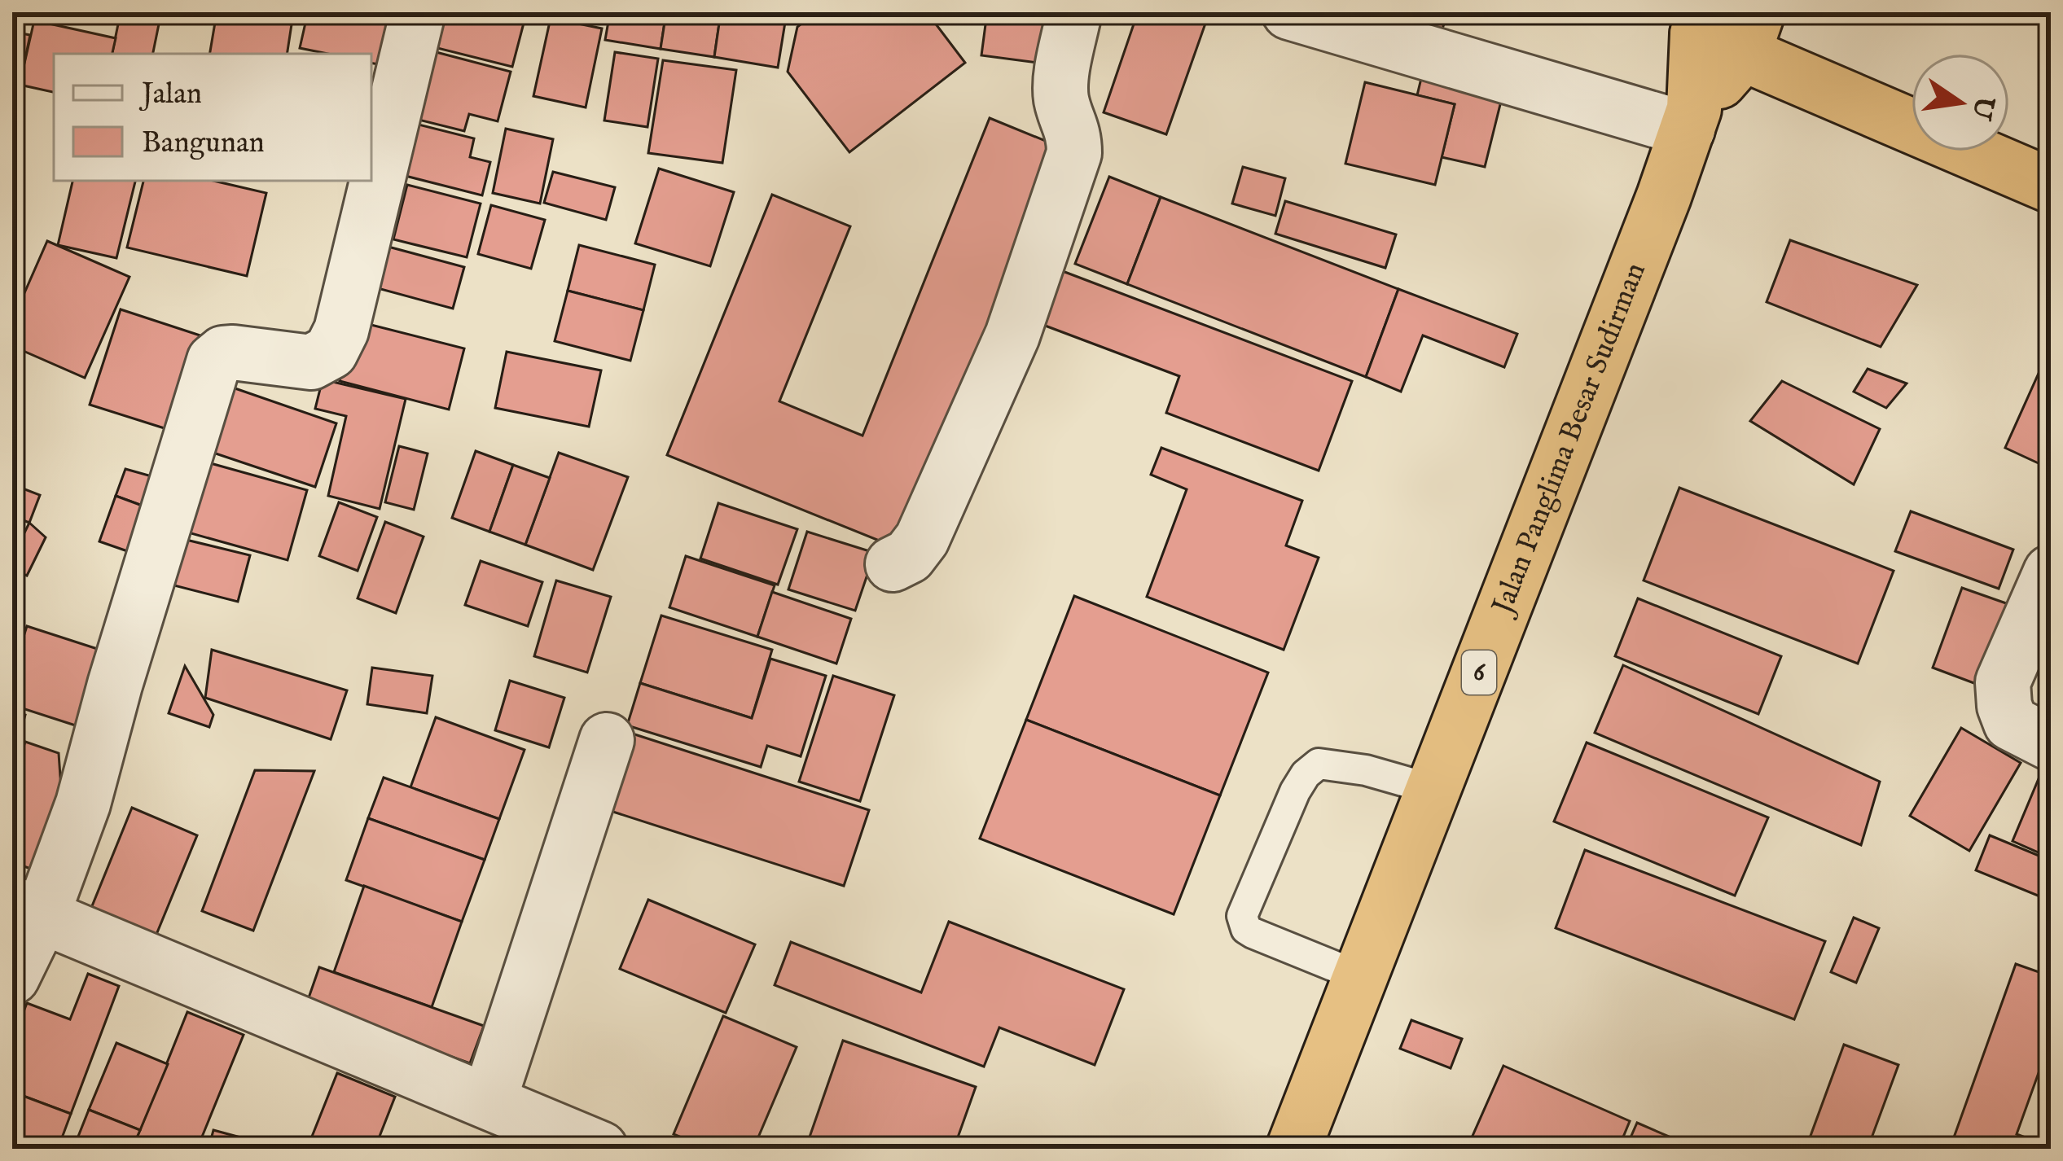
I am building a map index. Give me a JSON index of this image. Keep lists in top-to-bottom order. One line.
{"streets":{"highway":["Jalan Panglima Besar Sudirman","6"]},"legend":["Jalan","Bangunan"],"north":"right"}
